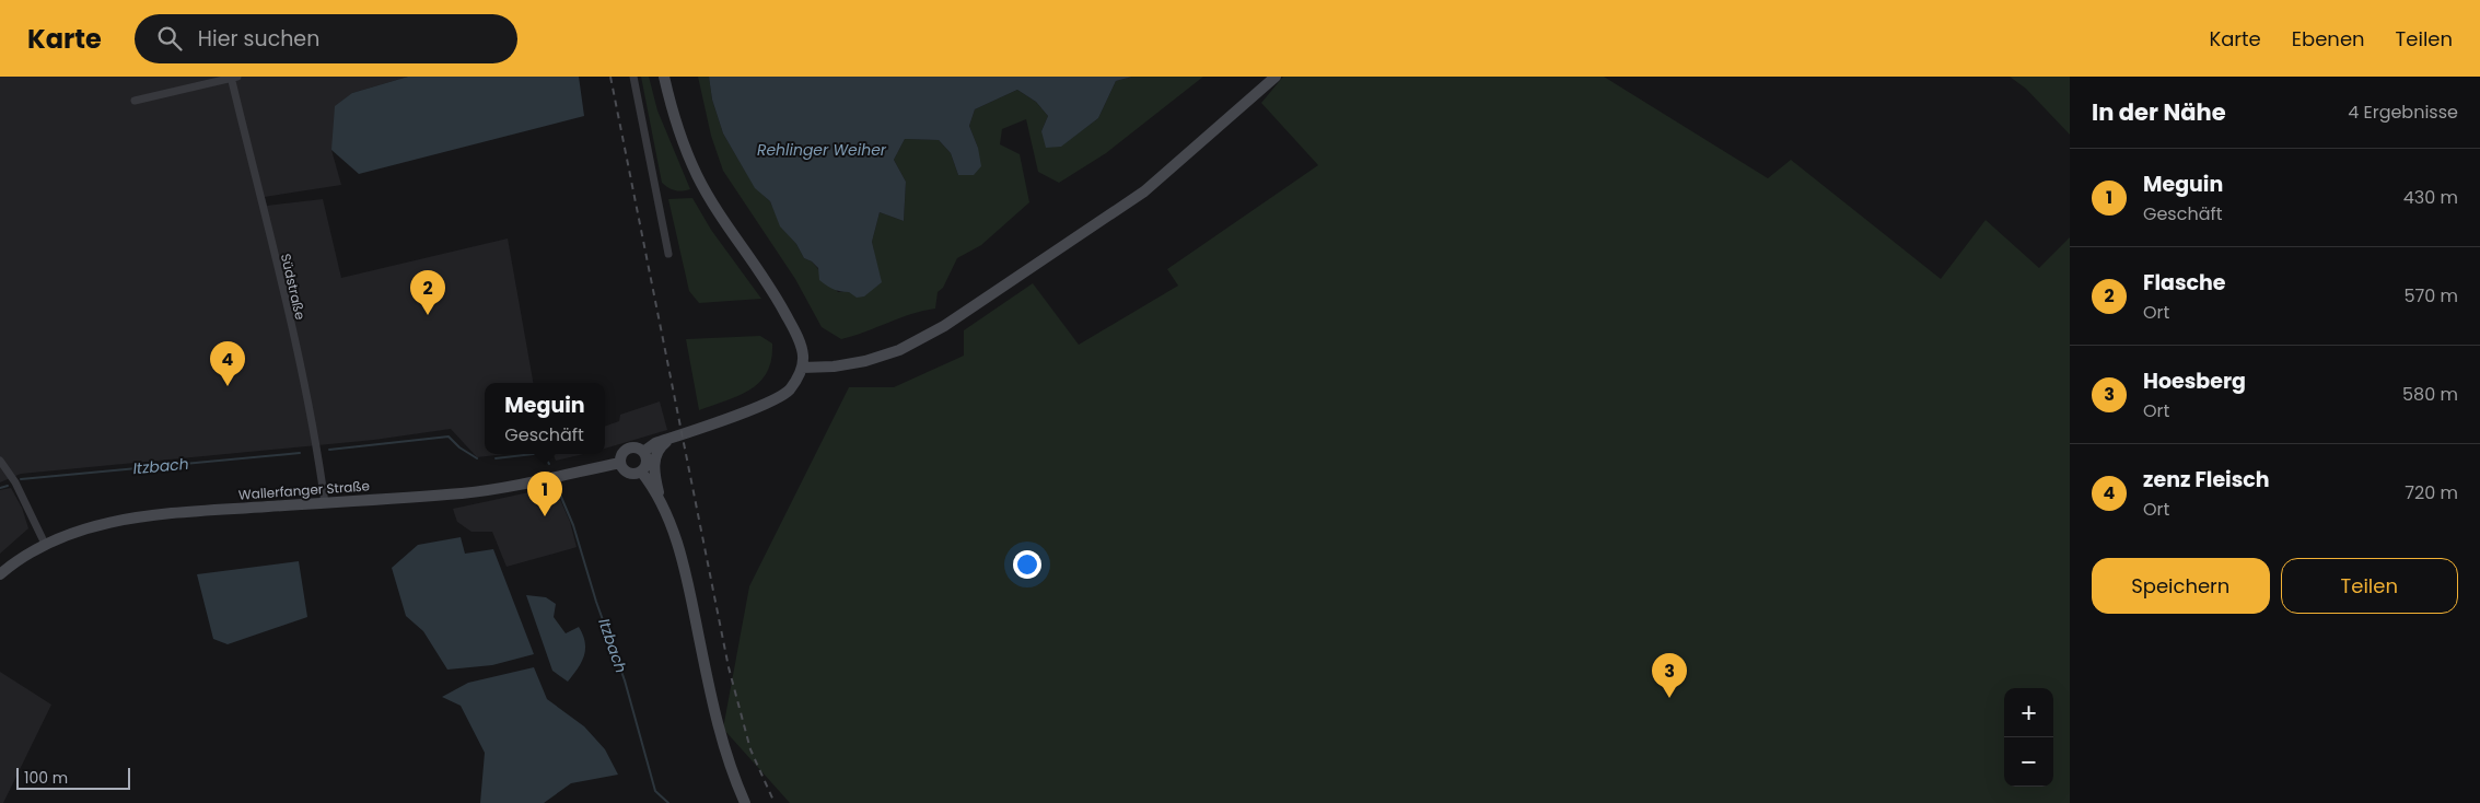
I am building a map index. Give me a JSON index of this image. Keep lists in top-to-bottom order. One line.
{"streets":{"main road":["Wallerfanger Straße"],"street":["Südstraße"]},"crossings":[["Südstraße","Wallerfanger Straße"]],"water":["Rehlinger Weiher","Itzbach"],"scale_bar":"100 m","page":{"header":"Karte","search":"Hier suchen","nav":["Karte","Ebenen","Teilen"],"heading":["In der Nähe","4 Ergebnisse"],"list":[{"mark":"1","name":"Meguin","note":"Geschäft","value":"430 m"},{"mark":"2","name":"Flasche","note":"Ort","value":"570 m"},{"mark":"3","name":"Hoesberg","note":"Ort","value":"580 m"},{"mark":"4","name":"zenz Fleisch","note":"Ort","value":"720 m"}],"pins":["2","4","1","3"],"popup":["Meguin","Geschäft"],"buttons":["Speichern","Teilen"],"map_buttons":["+","−"],"scale":"100 m"}}
